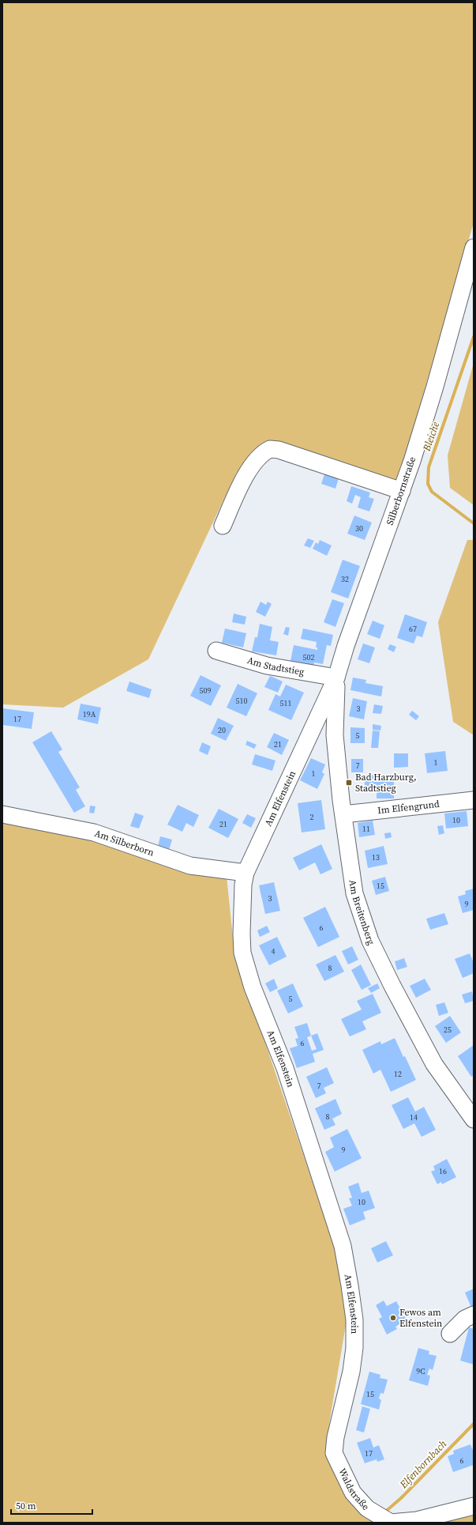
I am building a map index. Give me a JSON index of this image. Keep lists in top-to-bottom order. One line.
{"streets":{"street":["Silberbornstraße","Am Stadtstieg","Am Elfenstein","Im Elfengrund","Am Silberborn","Am Breitenberg","Waldstraße"]},"crossings":[["Silberbornstraße","Am Stadtstieg"],["Silberbornstraße","Am Elfenstein"],["Silberbornstraße","Am Breitenberg"],["Am Stadtstieg","Am Elfenstein"],["Am Stadtstieg","Am Breitenberg"],["Am Elfenstein","Am Silberborn"],["Am Elfenstein","Am Breitenberg"],["Am Elfenstein","Waldstraße"],["Im Elfengrund","Am Breitenberg"]],"water":["Bleiche","Elfenbornbach"],"places":{"transit":["Bad Harzburg, Stadtstieg"],"other":["Fewos am Elfenstein"]},"house_numbers":["30","32","67","502","509","510","511","3","19A","17","20","5","21","1","7","1","2","10","21","11","13","15","3","9","6","4","8","5","25","6","12","7","8","14","9","16","10","9C","15","17","6"],"scale_bar":"50 m"}
